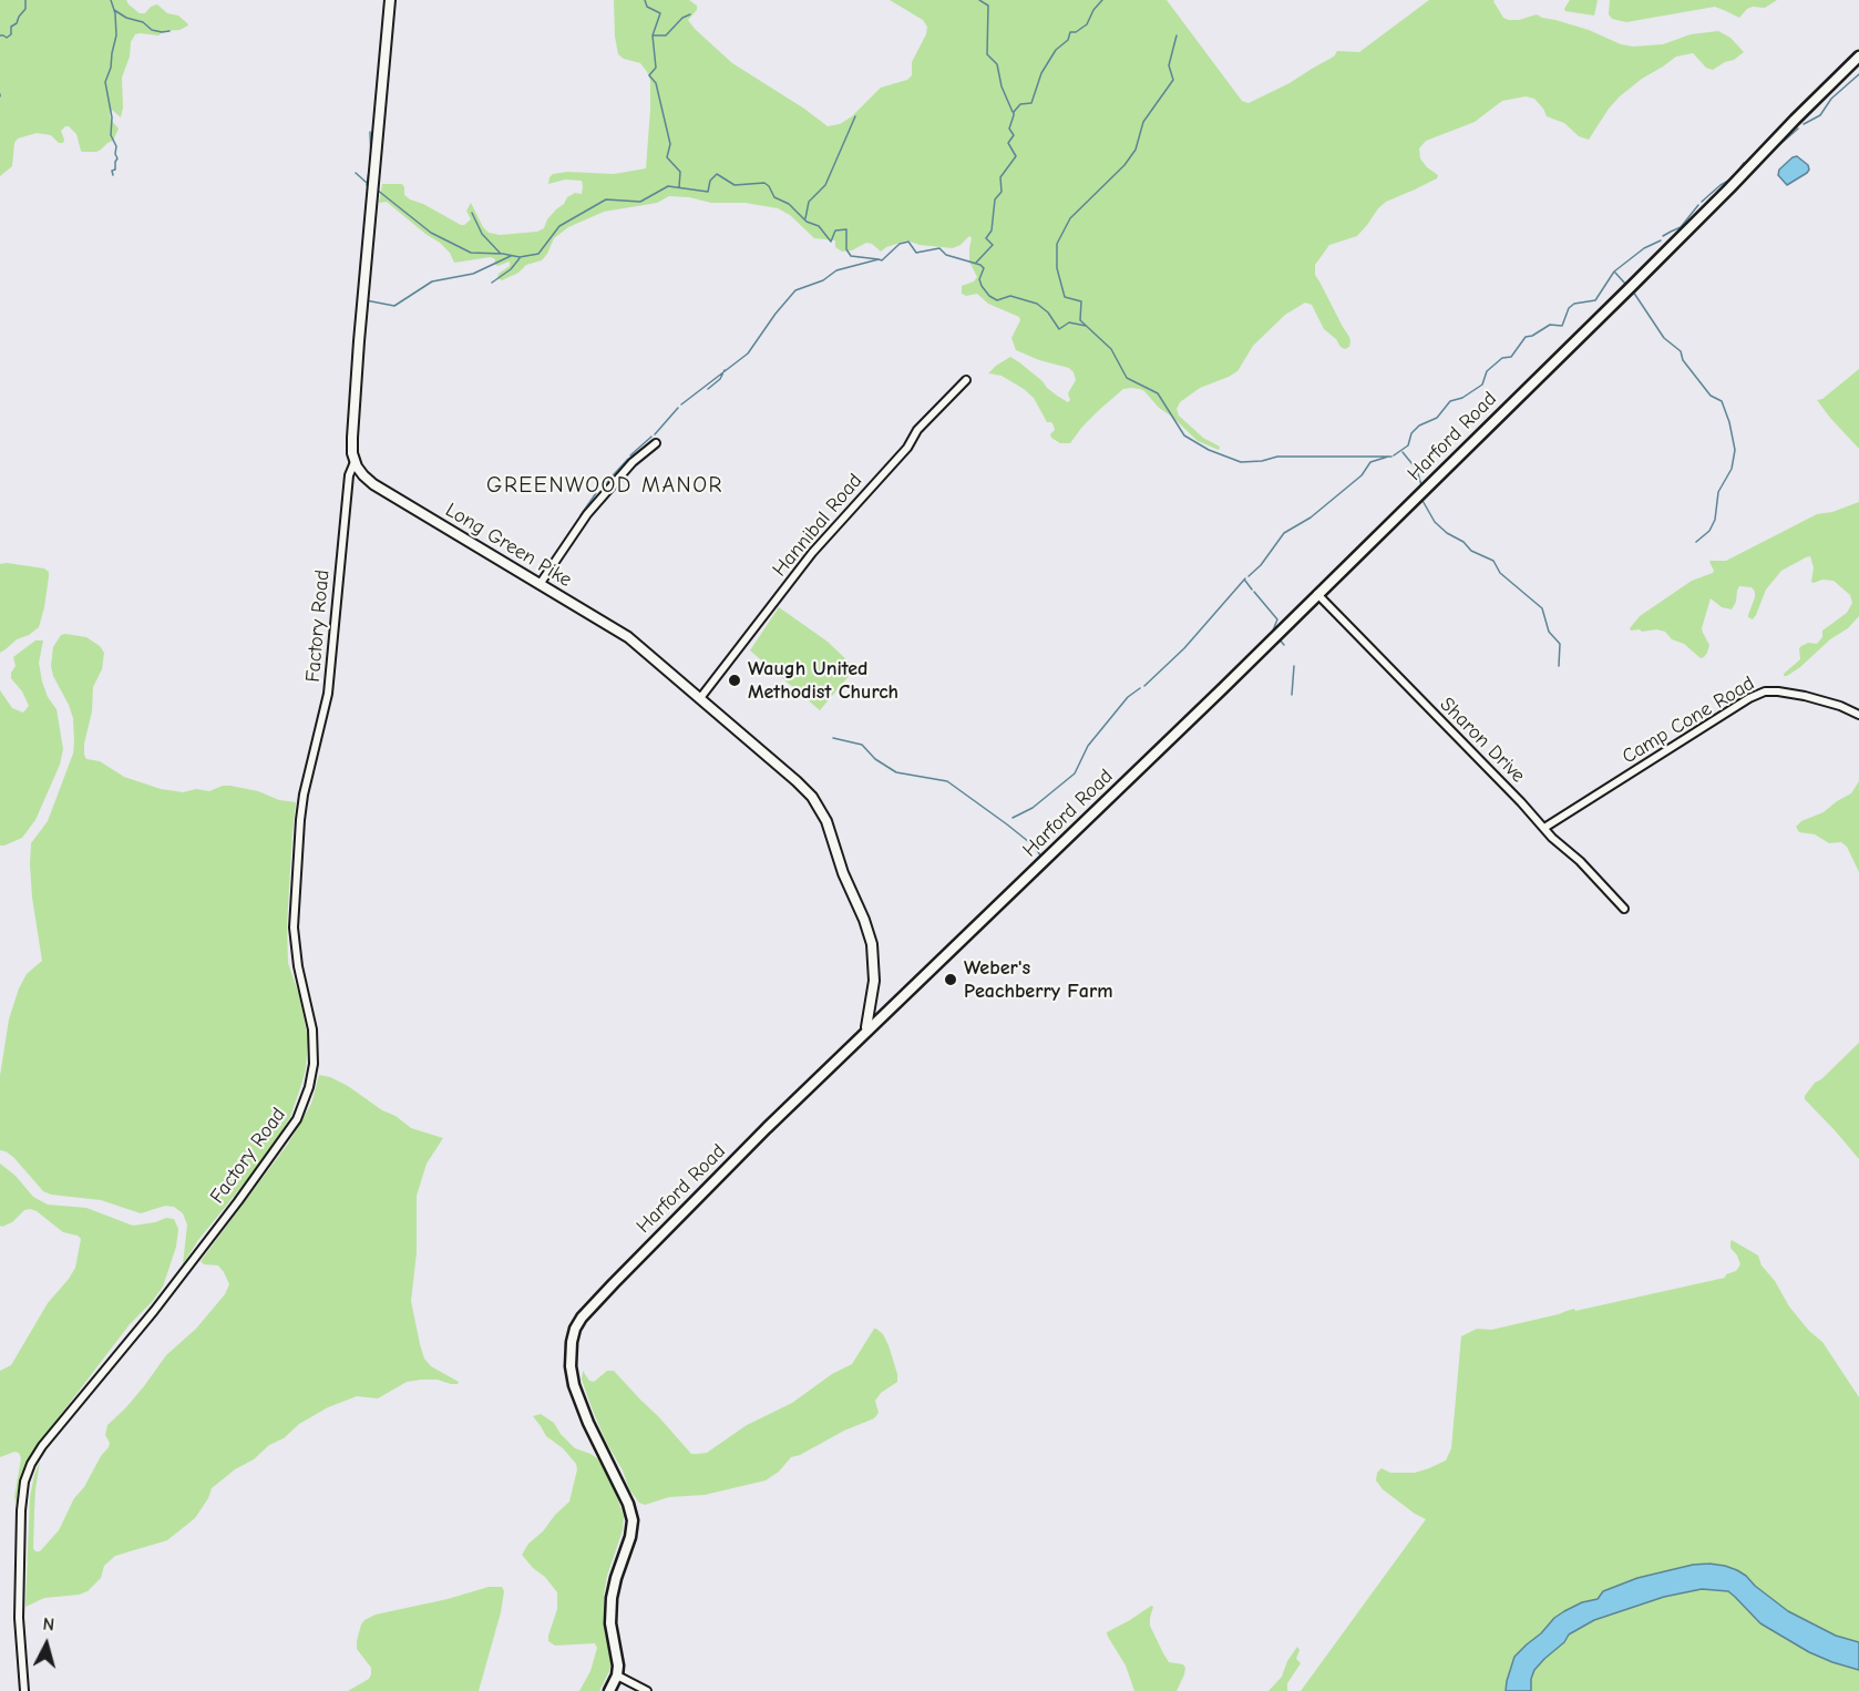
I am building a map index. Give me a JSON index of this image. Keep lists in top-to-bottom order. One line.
{"streets":{"main road":["Harford Road"],"street":["Hannibal Road","Long Green Pike","Factory Road","Camp Cone Road","Sharon Drive"]},"crossings":[["Harford Road","Long Green Pike"],["Harford Road","Sharon Drive"],["Hannibal Road","Long Green Pike"],["Long Green Pike","Factory Road"],["Camp Cone Road","Sharon Drive"]],"districts":["GREENWOOD MANOR"],"places":["Waugh United Methodist Church","Weber's Peachberry Farm"],"north":"top"}
